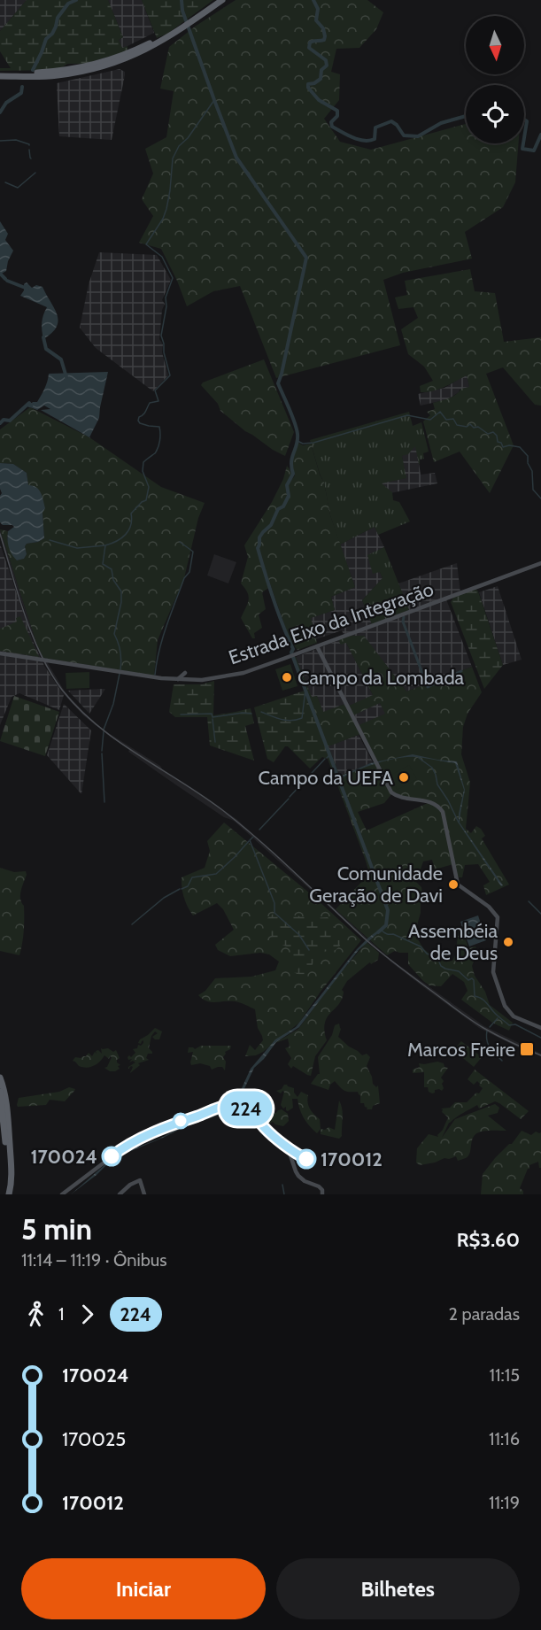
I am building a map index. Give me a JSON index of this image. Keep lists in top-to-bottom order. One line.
{"streets":{"main road":["Estrada Eixo da Integração"]},"places":{"other":["Campo da Lombada","Campo da UEFA","Comunidade Geração de Davi","Assembéia de Deus","170024","170012"],"transit":["Marcos Freire"]},"lines":["bus line 224"],"north":"bottom","page":{"on_map":"224","heading":["5 min","11:14 – 11:19 · Ônibus","R$3.60"],"legs":["1","224","2 paradas"],"list":[{"name":"170024","value":"11:15"},{"name":"170025","value":"11:16"},{"name":"170012","value":"11:19"}],"buttons":["Iniciar","Bilhetes"]}}
